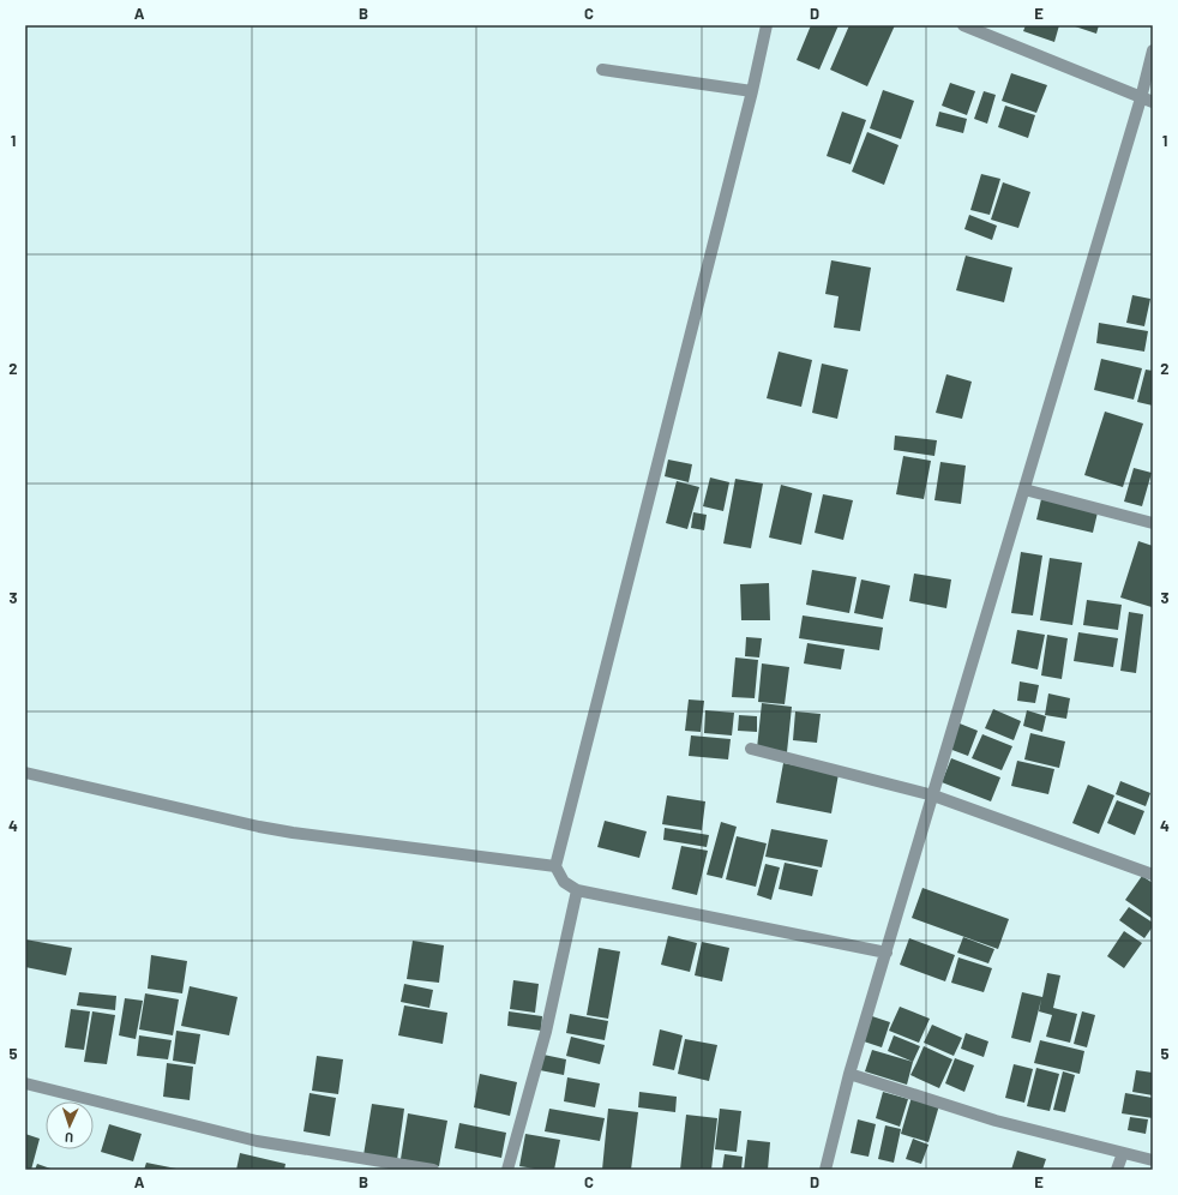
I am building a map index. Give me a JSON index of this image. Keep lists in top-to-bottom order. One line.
{"north":"bottom","grid":{"columns":["A","B","C","D","E"],"rows":["1","2","3","4","5"]}}
